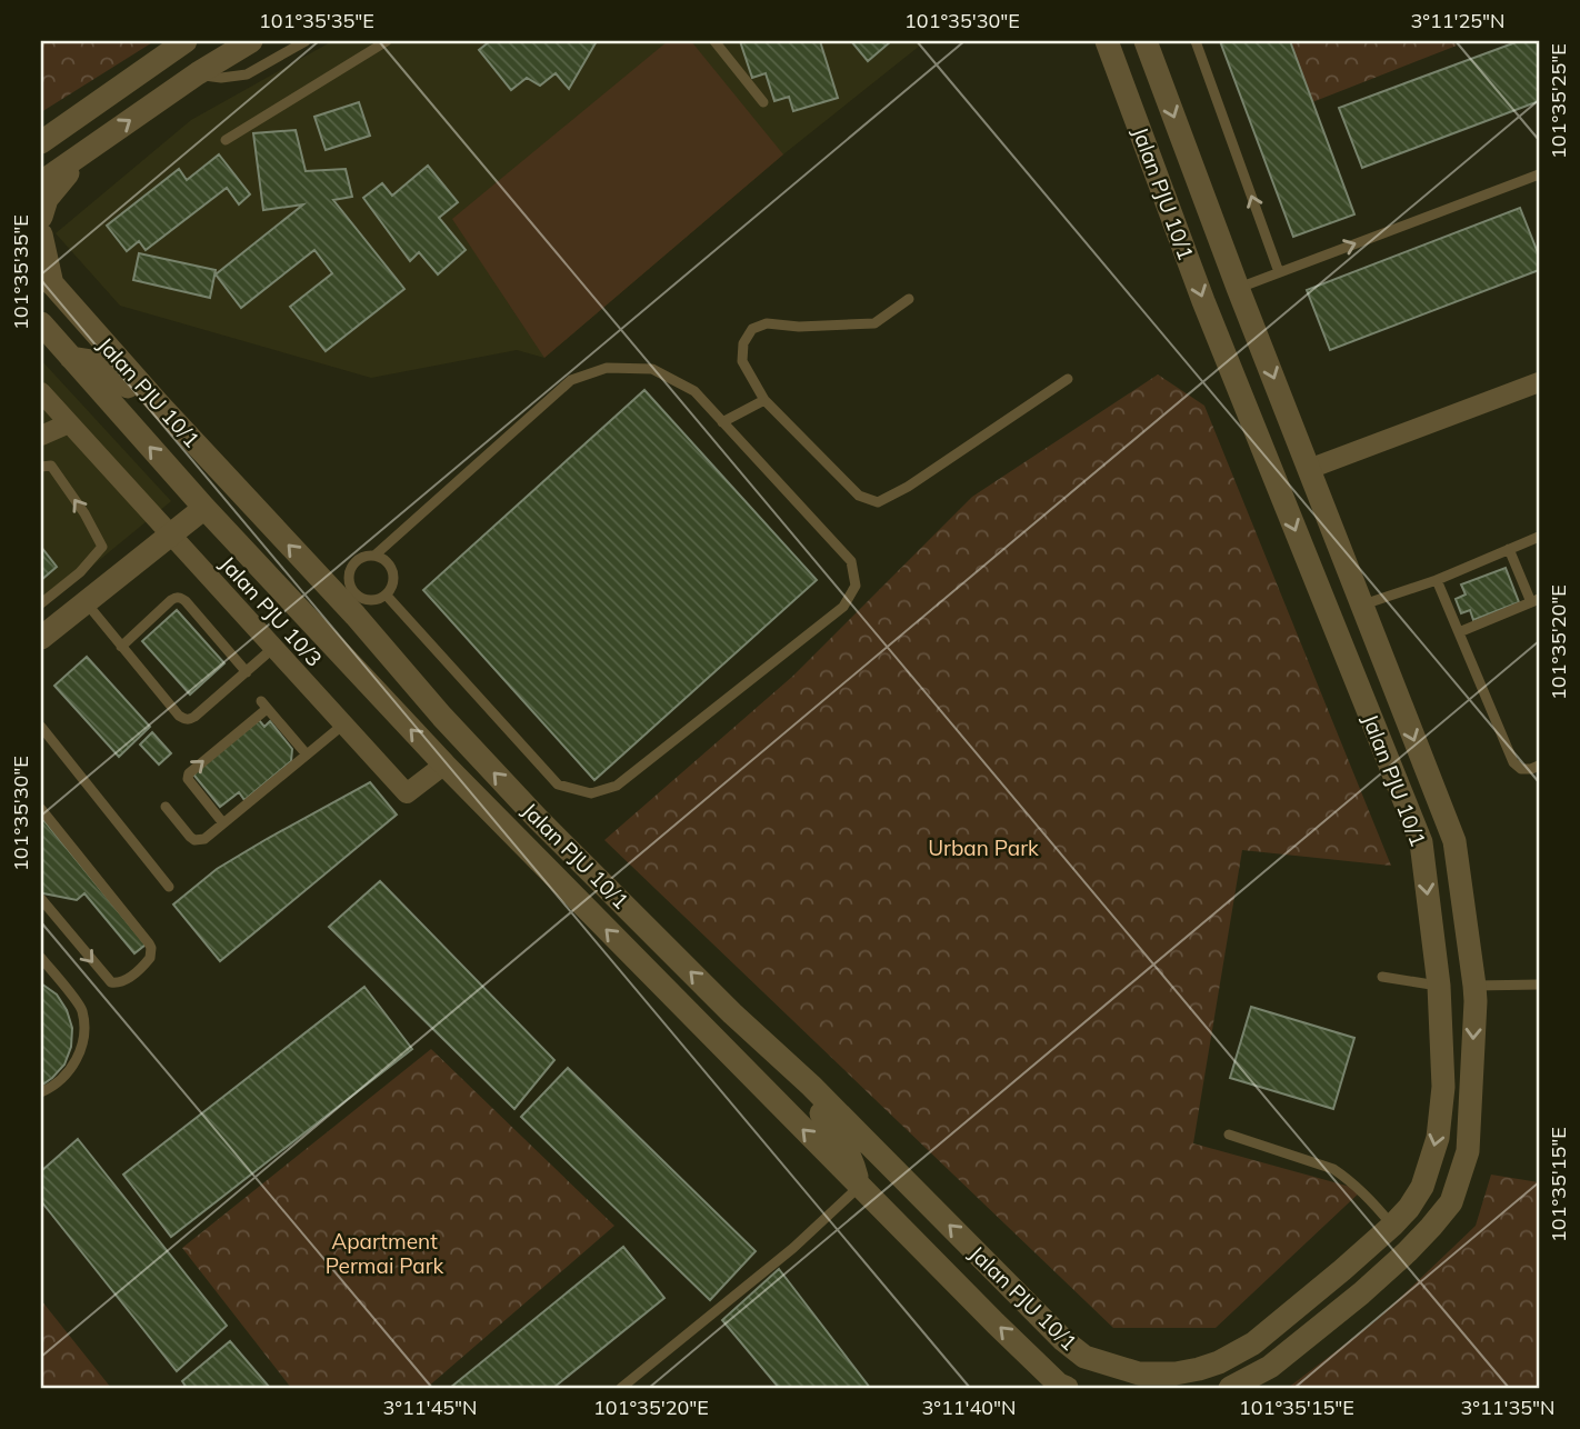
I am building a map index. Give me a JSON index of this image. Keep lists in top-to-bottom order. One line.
{"streets":{"street":["Jalan PJU 10/1","Jalan PJU 10/3"]},"crossings":[["Jalan PJU 10/1","Jalan PJU 10/3"]],"parks":["Urban Park","Apartment Permai Park"],"coordinates":["101°35'35\"E","101°35'30\"E","3°11'25\"N","101°35'25\"E","101°35'20\"E","101°35'15\"E","3°11'45\"N","3°11'40\"N","3°11'35\"N"]}
